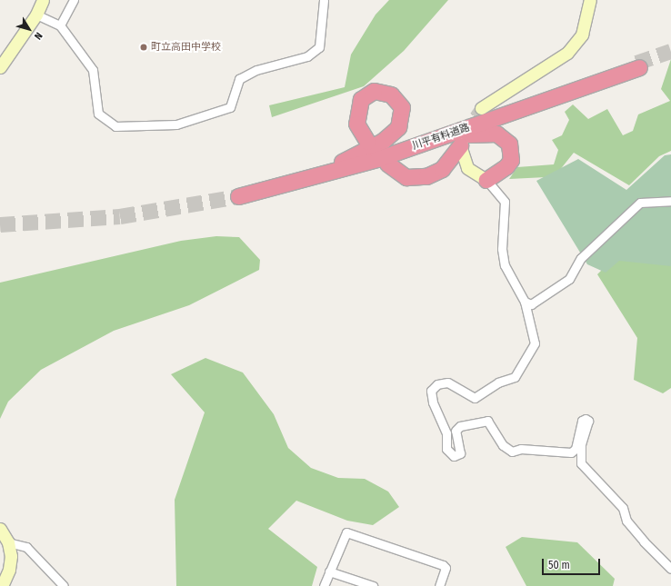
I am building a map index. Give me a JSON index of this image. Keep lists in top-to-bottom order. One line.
{"streets":{"highway":["川平有料道路"]},"places":["町立高田中学校"],"scale_bar":"50 m","north":"bottom right"}
